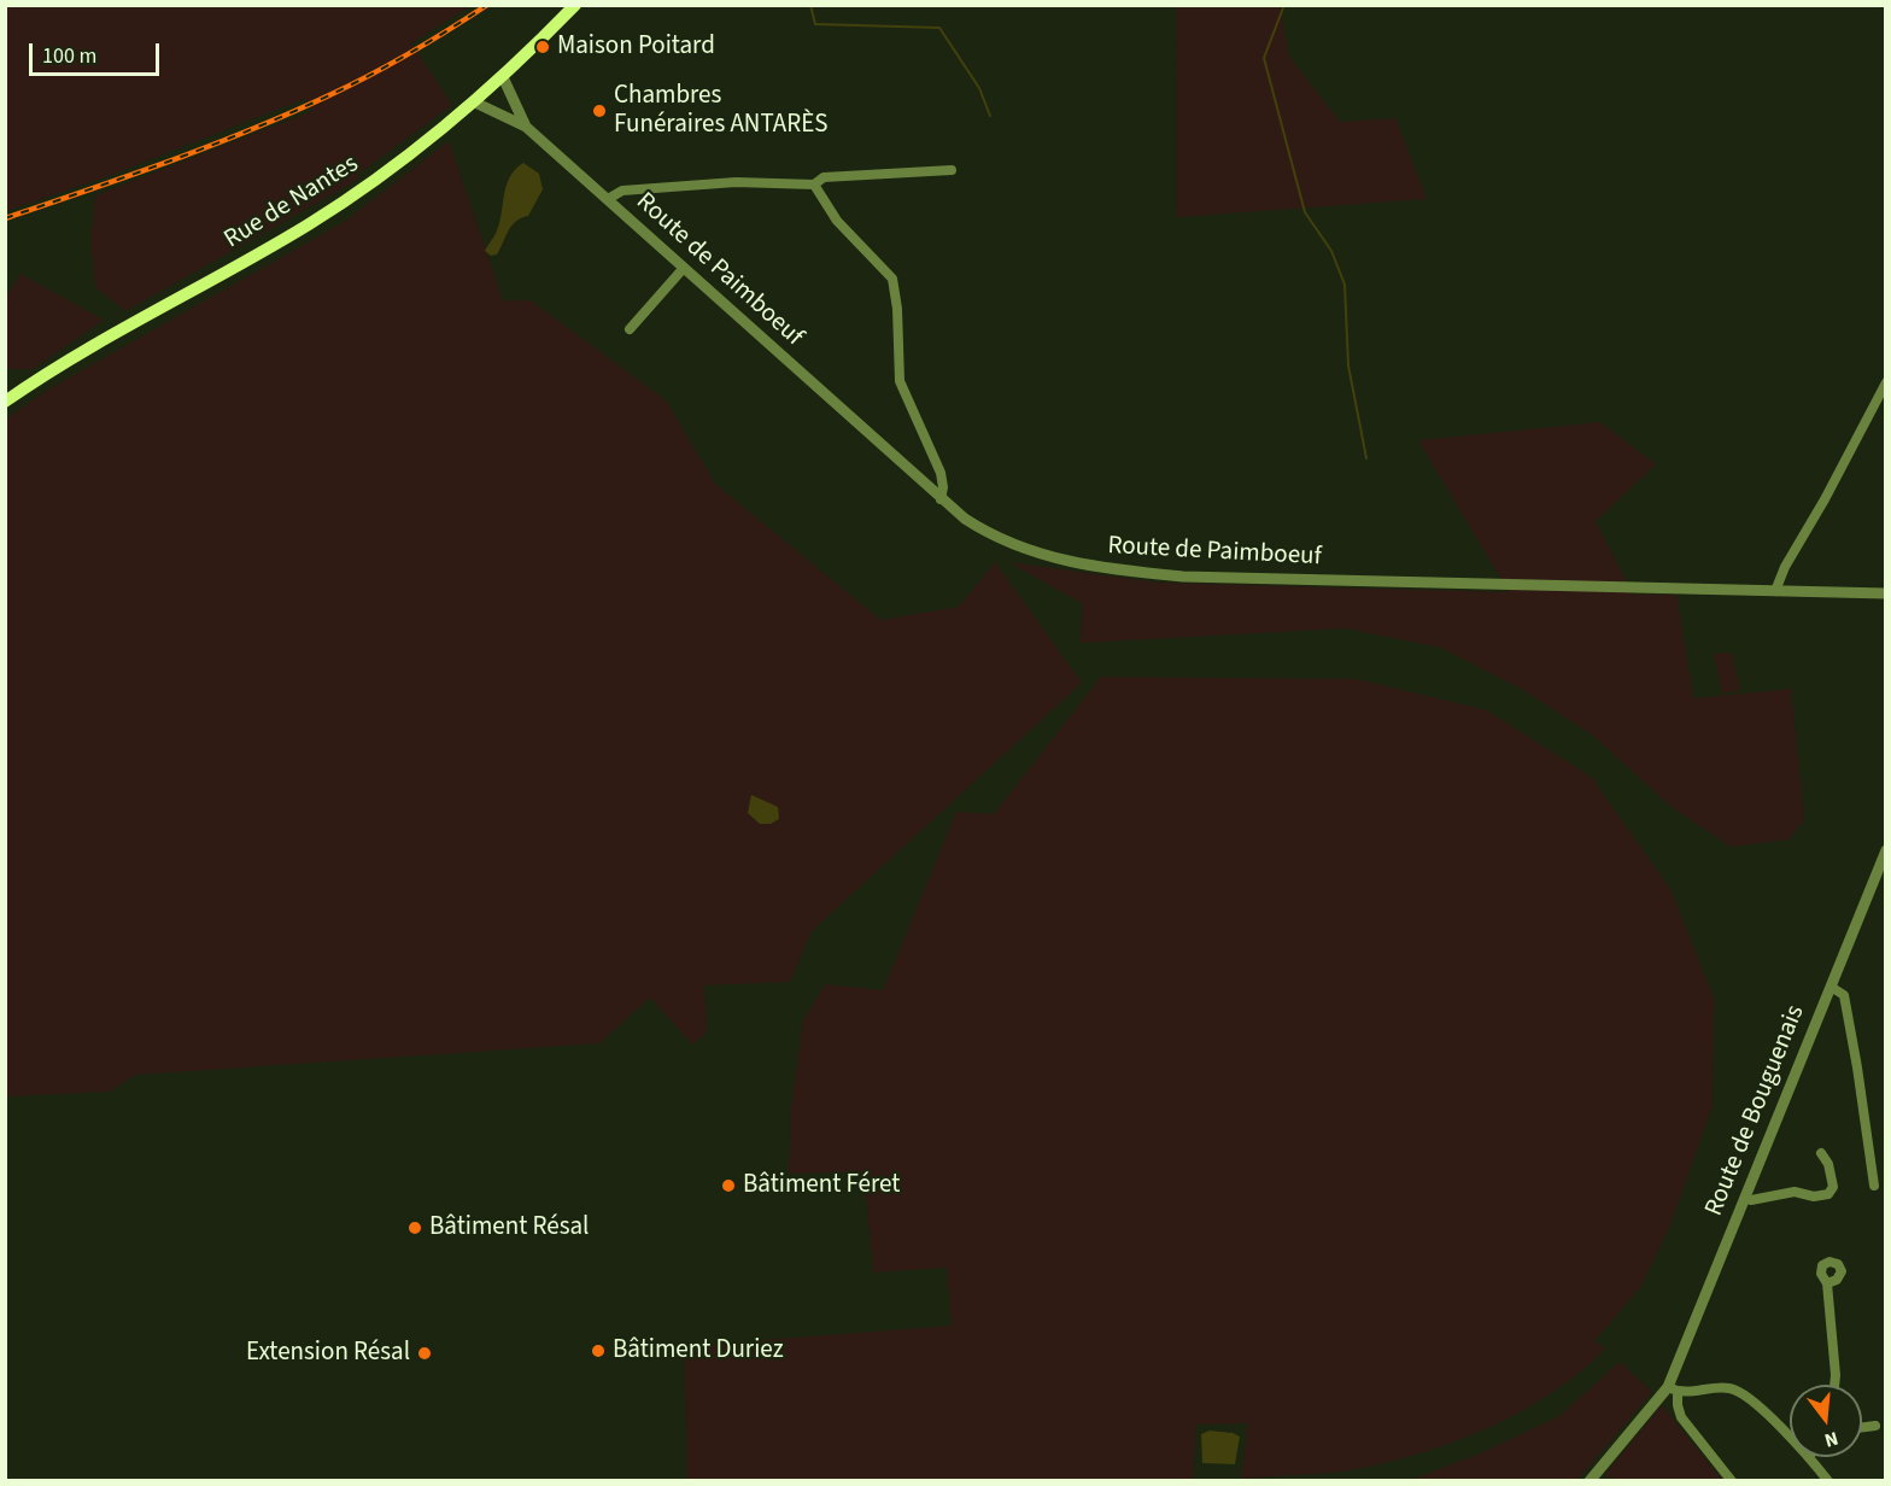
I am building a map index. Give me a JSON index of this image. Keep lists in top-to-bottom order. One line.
{"streets":{"main road":["Rue de Nantes"],"street":["Route de Paimboeuf","Route de Bouguenais"]},"crossings":[["Rue de Nantes","Route de Paimboeuf"]],"places":["Maison Poitard","Chambres Funéraires ANTARÈS","Bâtiment Féret","Bâtiment Résal","Bâtiment Duriez","Extension Résal"],"scale_bar":"100 m","north":"bottom"}
